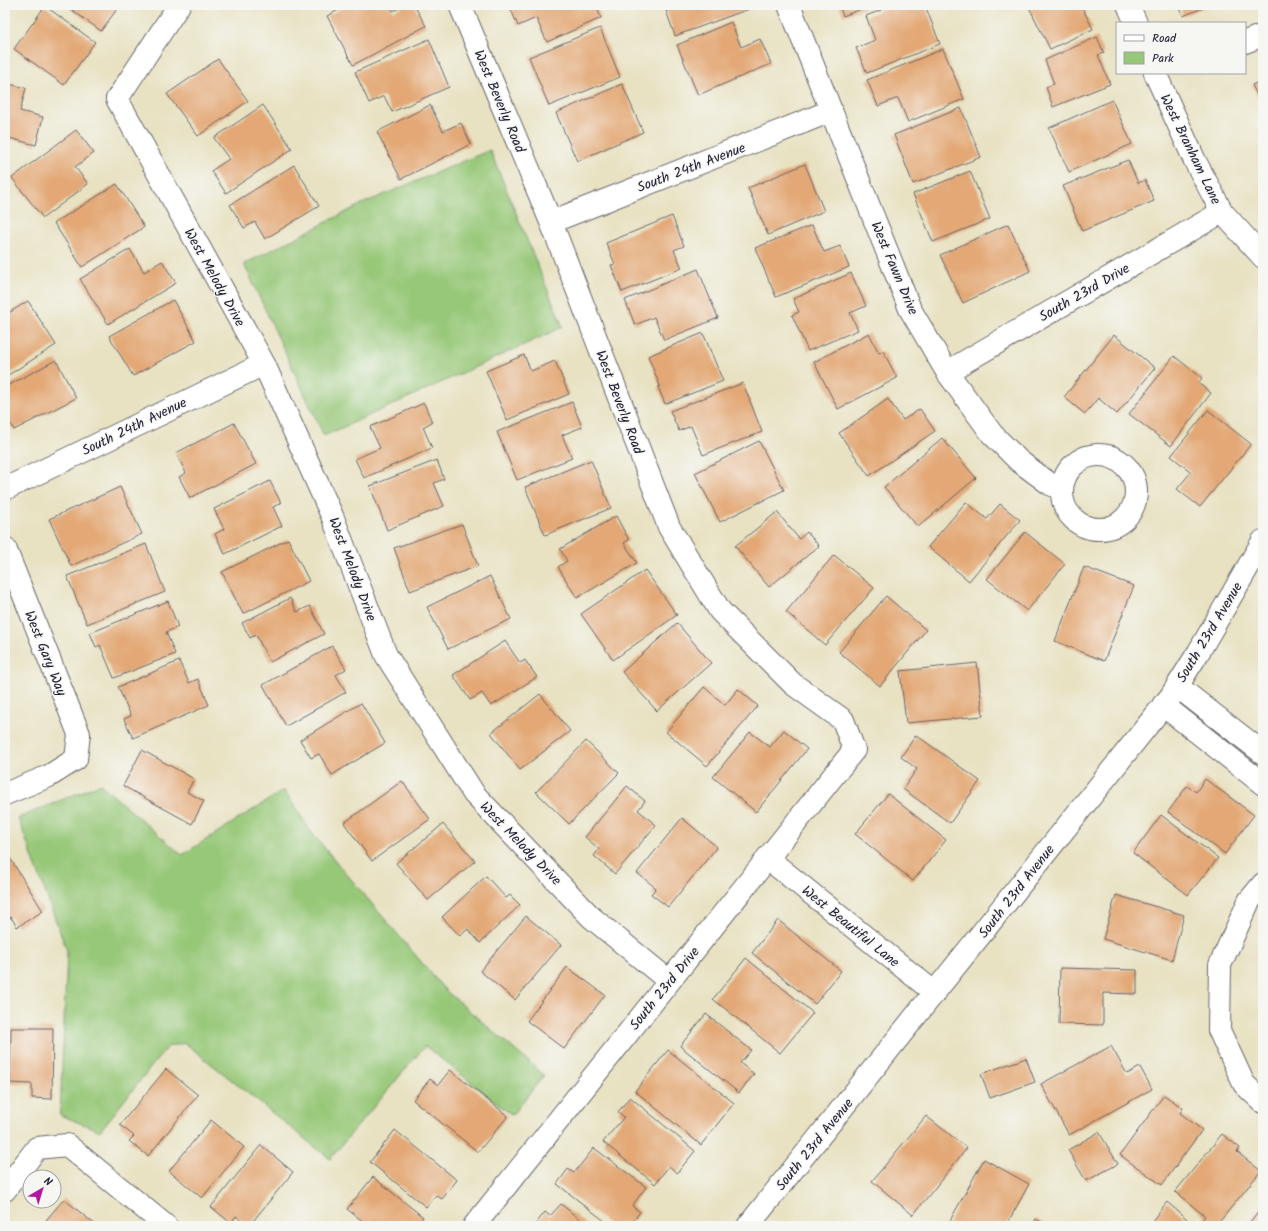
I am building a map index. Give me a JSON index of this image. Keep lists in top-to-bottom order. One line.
{"streets":{"street":["West Beverly Road","West Branham Lane","South 24th Avenue","West Fawn Drive","West Melody Drive","South 23rd Drive","South 23rd Avenue","West Gary Way","West Beautiful Lane"]},"crossings":[["West Beverly Road","South 24th Avenue"],["West Beverly Road","South 23rd Drive"],["West Branham Lane","South 23rd Drive"],["South 24th Avenue","West Fawn Drive"],["South 24th Avenue","West Melody Drive"],["West Fawn Drive","South 23rd Drive"],["West Melody Drive","South 23rd Drive"],["South 23rd Drive","West Beautiful Lane"],["South 23rd Avenue","West Beautiful Lane"]],"legend":["Road","Park"],"north":"top right"}
